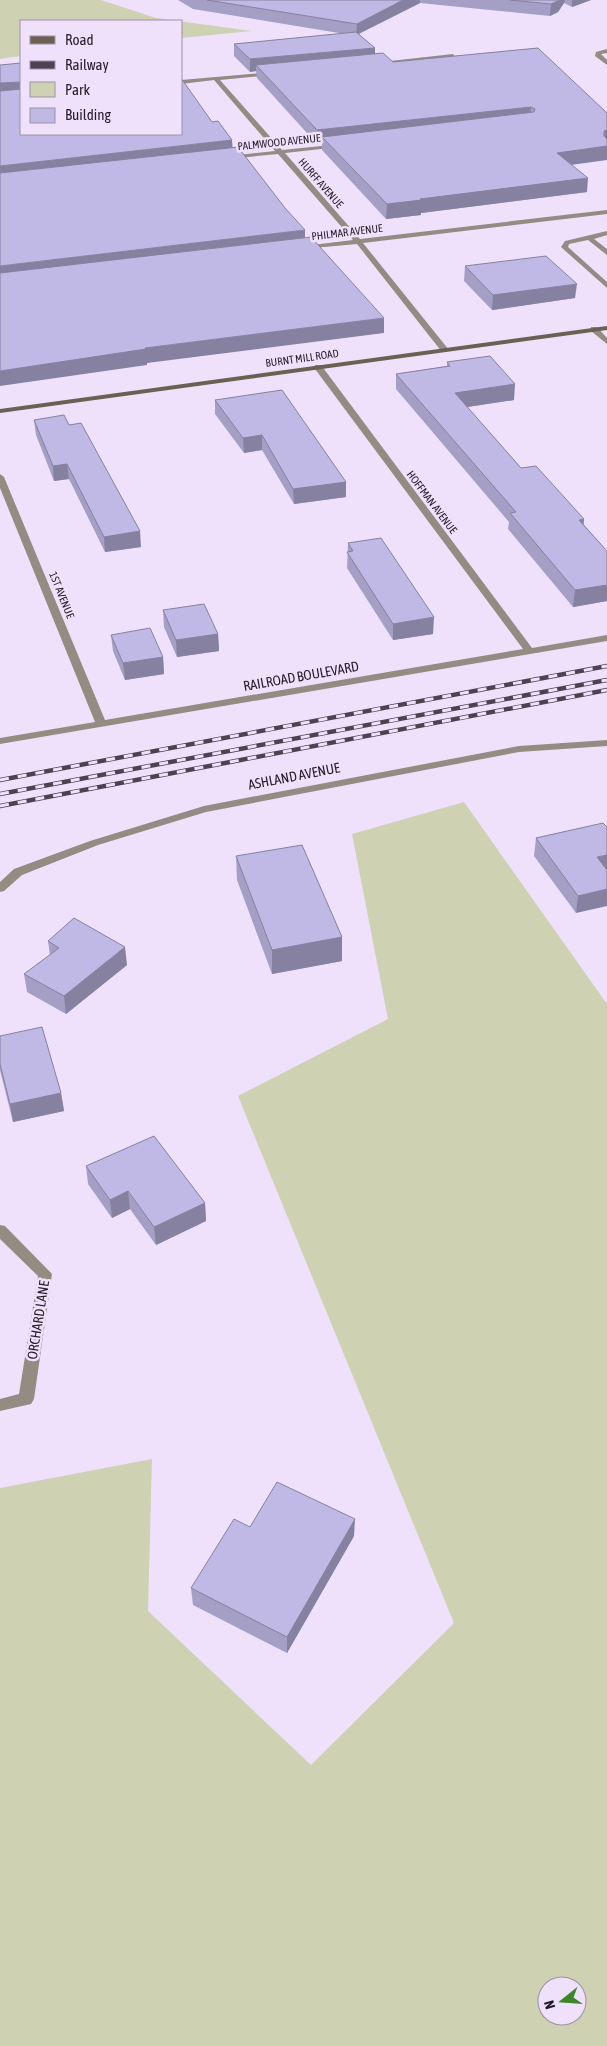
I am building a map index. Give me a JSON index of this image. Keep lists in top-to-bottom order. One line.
{"streets":{"main road":["BURNT MILL ROAD"],"street":["PALMWOOD AVENUE","HURFF AVENUE","PHILMAR AVENUE","HOFFMAN AVENUE","1ST AVENUE","RAILROAD BOULEVARD","ASHLAND AVENUE","ORCHARD LANE"]},"crossings":[["PALMWOOD AVENUE","HURFF AVENUE"],["HURFF AVENUE","PHILMAR AVENUE"],["HURFF AVENUE","BURNT MILL ROAD"],["BURNT MILL ROAD","HOFFMAN AVENUE"],["HOFFMAN AVENUE","RAILROAD BOULEVARD"],["1ST AVENUE","RAILROAD BOULEVARD"]],"legend":["Road","Railway","Park","Building"],"north":"left"}
